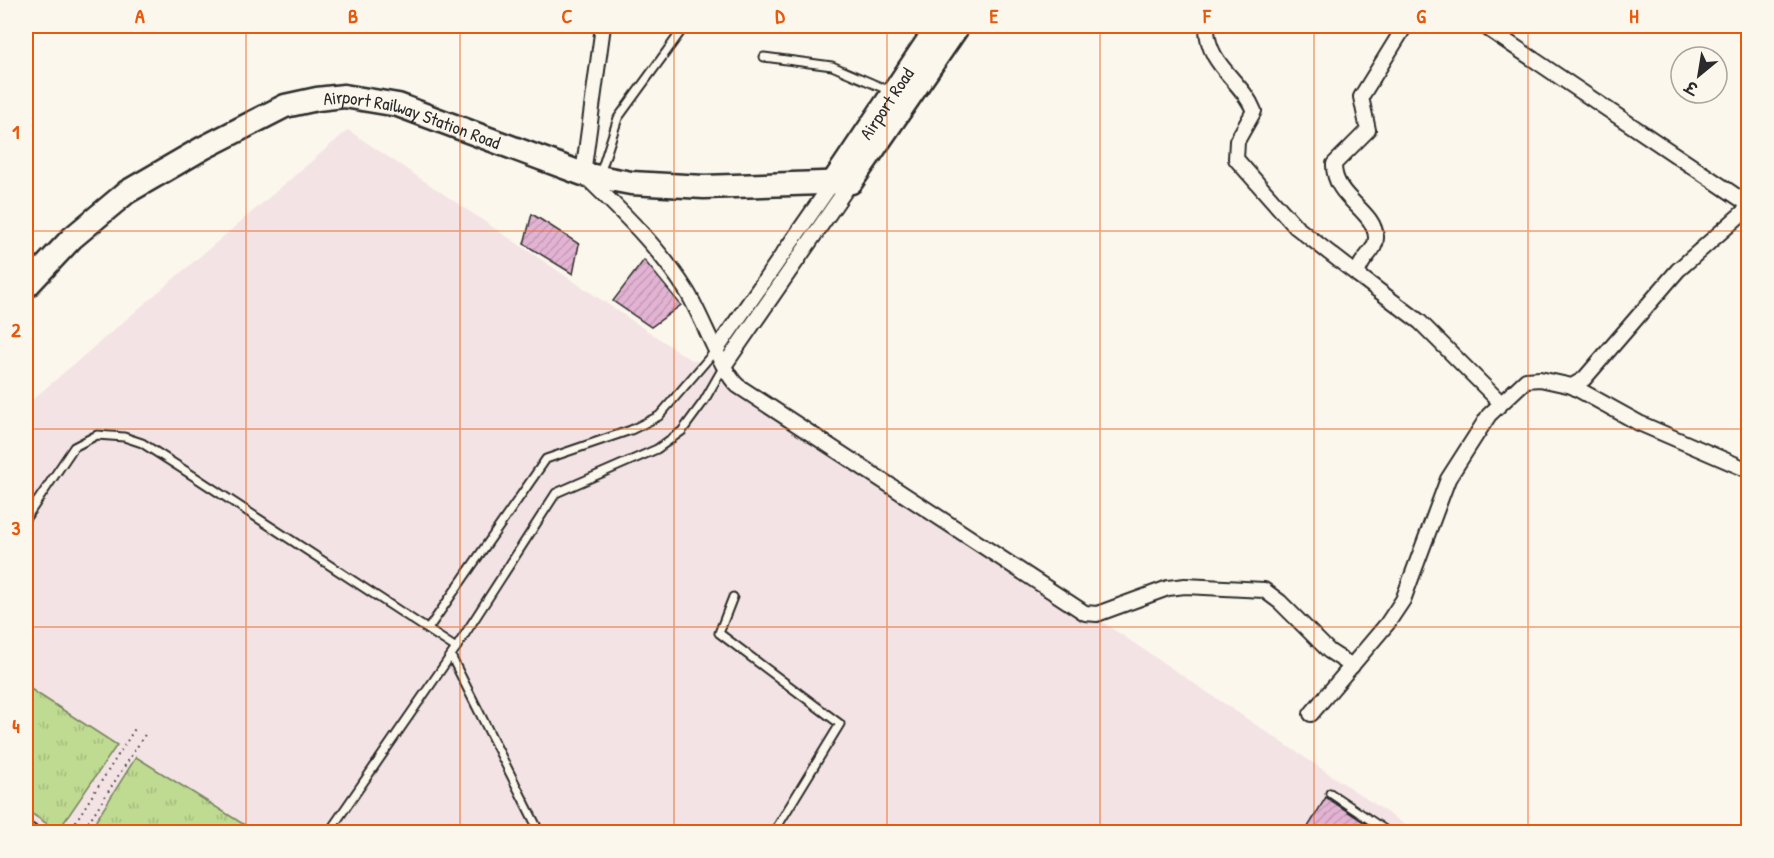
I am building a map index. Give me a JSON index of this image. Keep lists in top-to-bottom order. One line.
{"streets":{"main road":["Airport Road","Airport Railway Station Road"]},"crossings":[["Airport Road","Airport Railway Station Road"]],"north":"bottom left","grid":{"columns":["A","B","C","D","E","F","G","H"],"rows":["1","2","3","4"]}}
